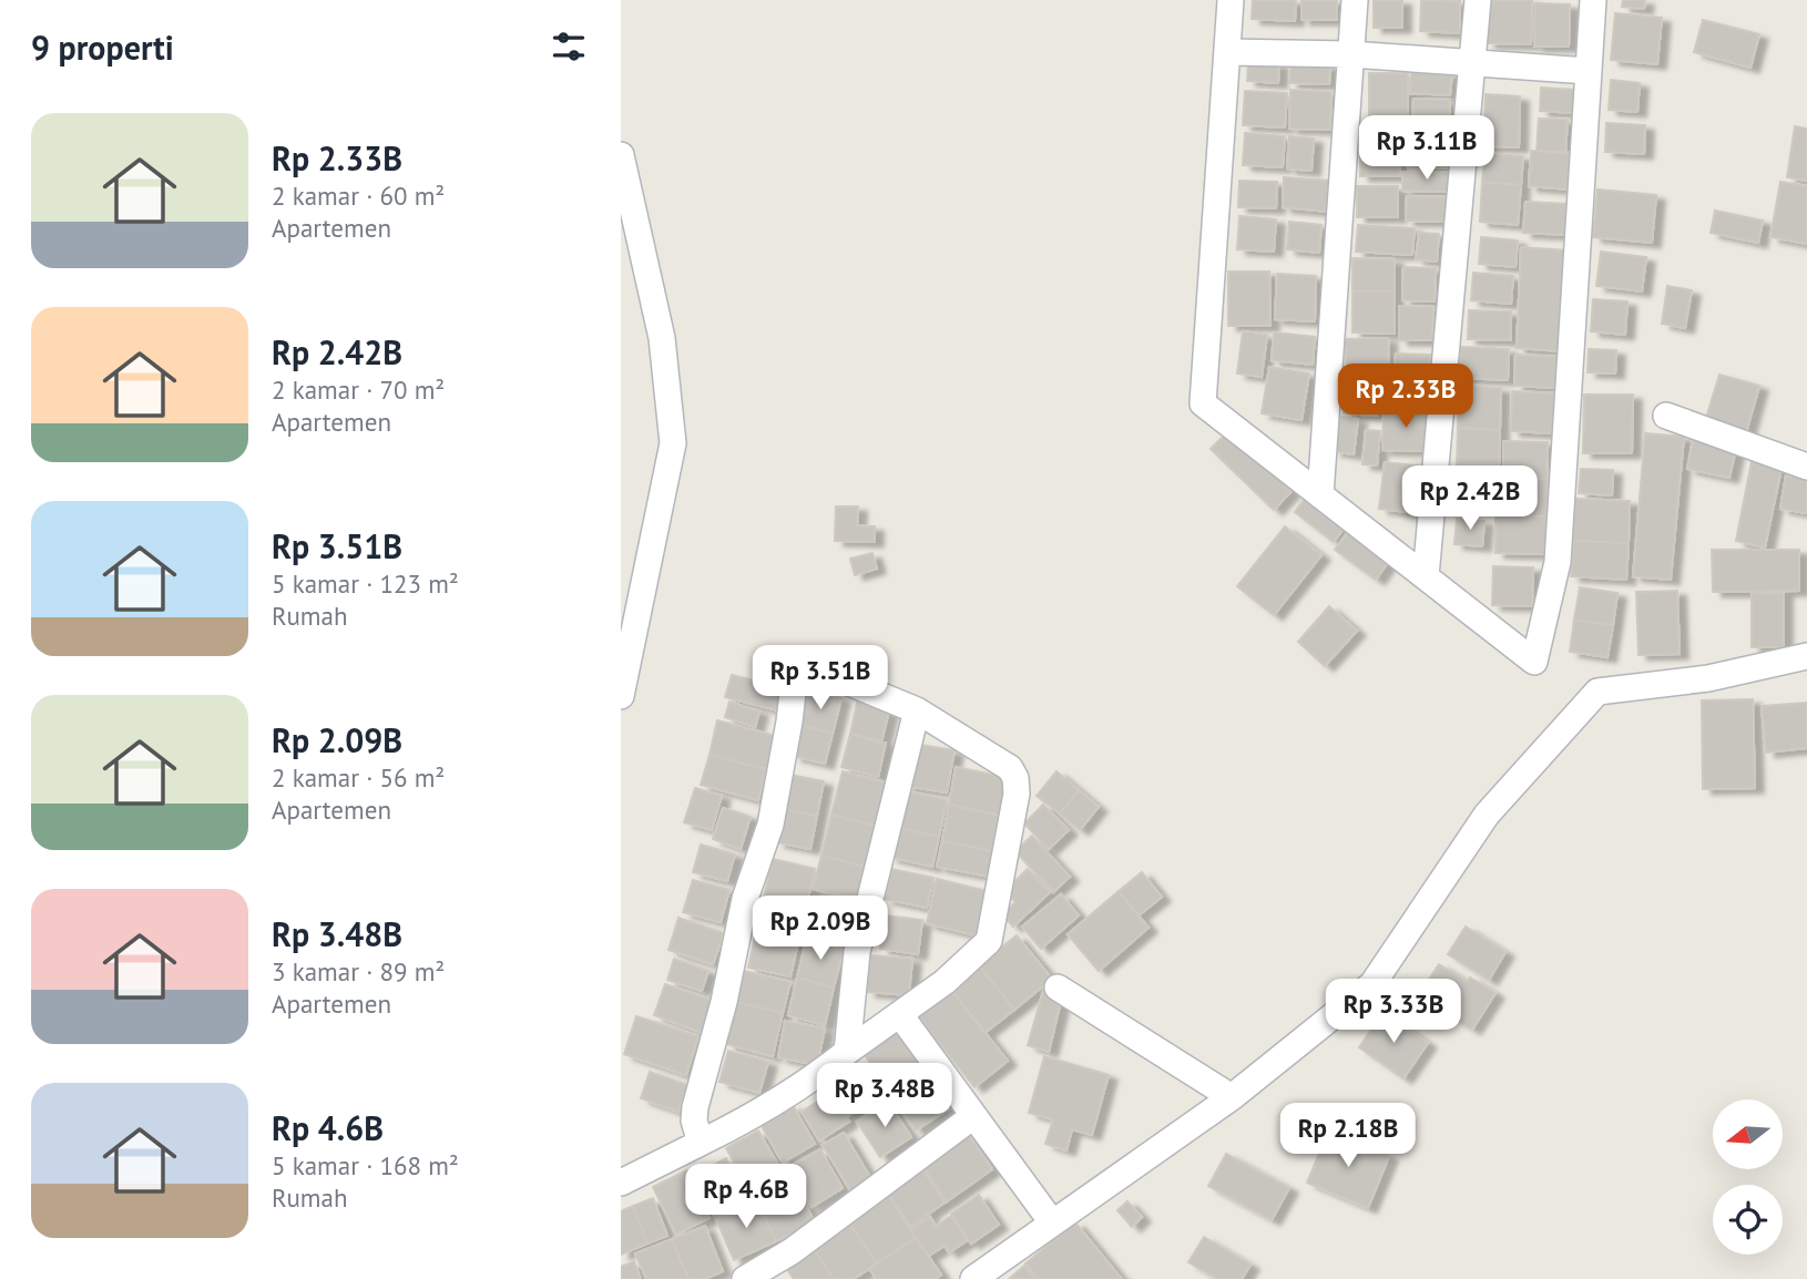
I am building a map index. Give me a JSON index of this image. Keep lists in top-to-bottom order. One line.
{"north":"left","page":{"heading":"9 properti","list":[{"name":"Rp 2.33B","note":"2 kamar · 60 m² · Apartemen"},{"name":"Rp 2.42B","note":"2 kamar · 70 m² · Apartemen"},{"name":"Rp 3.51B","note":"5 kamar · 123 m² · Rumah"},{"name":"Rp 2.09B","note":"2 kamar · 56 m² · Apartemen"},{"name":"Rp 3.48B","note":"3 kamar · 89 m² · Apartemen"},{"name":"Rp 4.6B","note":"5 kamar · 168 m² · Rumah"}],"price":["Rp 3.11B","Rp 2.33B","Rp 2.42B","Rp 3.51B","Rp 2.09B","Rp 3.33B","Rp 3.48B","Rp 2.18B","Rp 4.6B"]}}
